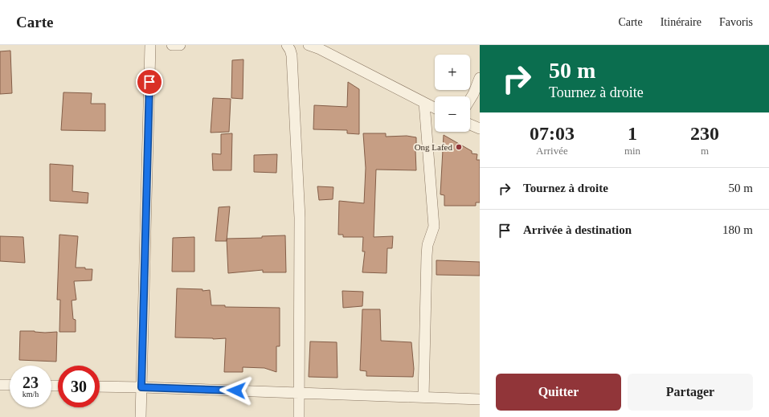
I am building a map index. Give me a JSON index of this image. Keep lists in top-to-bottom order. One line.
{"places":["Ong Lafed"],"page":{"header":"Carte","nav":["Carte","Itinéraire","Favoris"],"turn":["50 m","Tournez à droite"],"map_buttons":["+","−"],"eta":["07:03","Arrivée","1","min","230","m"],"list":[{"name":"Tournez à droite","value":"50 m"},{"name":"Arrivée à destination","value":"180 m"}],"speed":"23 km/h","limit":"30","buttons":["Quitter","Partager"]}}
